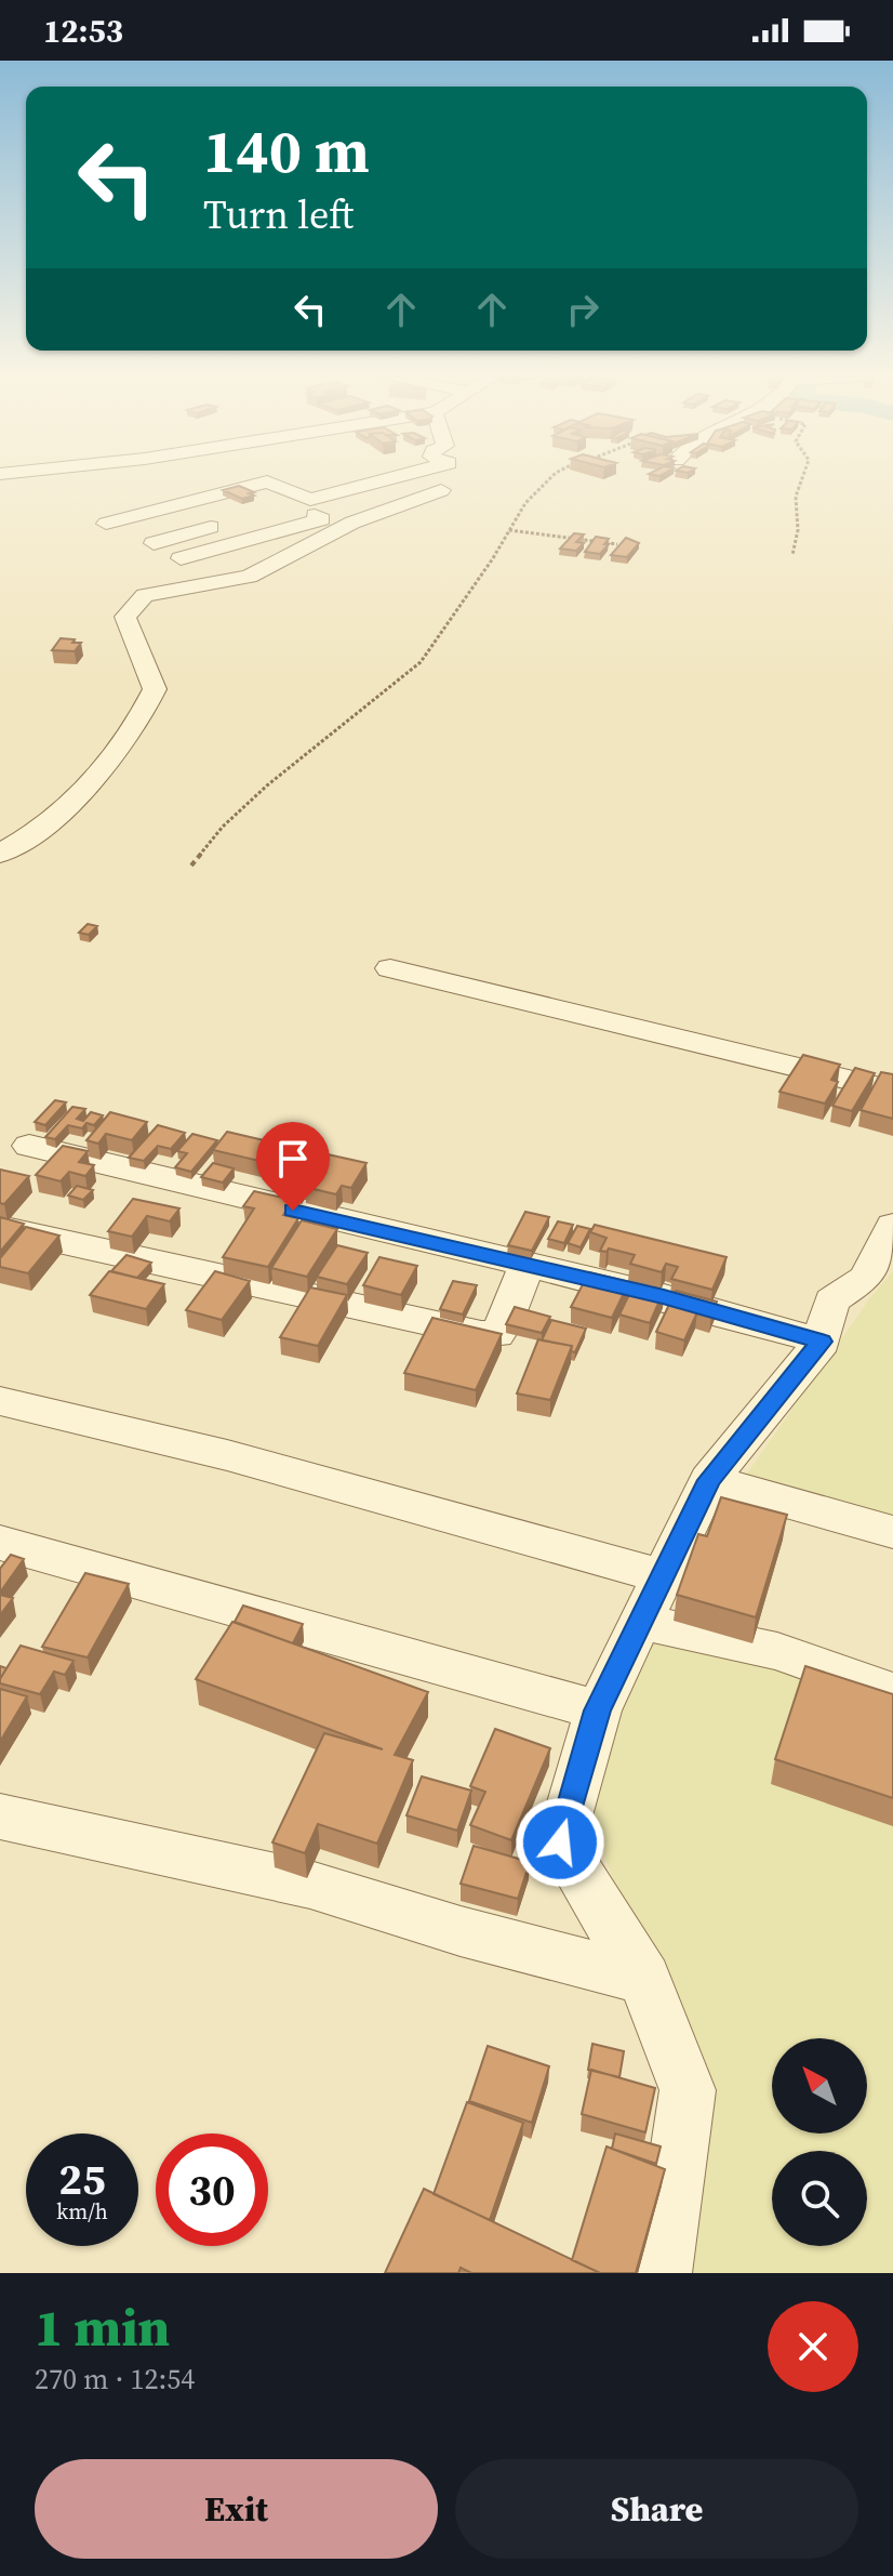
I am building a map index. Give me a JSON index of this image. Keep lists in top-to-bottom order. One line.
{"north":"top left","page":{"status":"12:53","turn":["140 m","Turn left"],"speed":"25 km/h","limit":"30","heading":["1 min","270 m · 12:54"],"buttons":["Exit","Share"]}}
